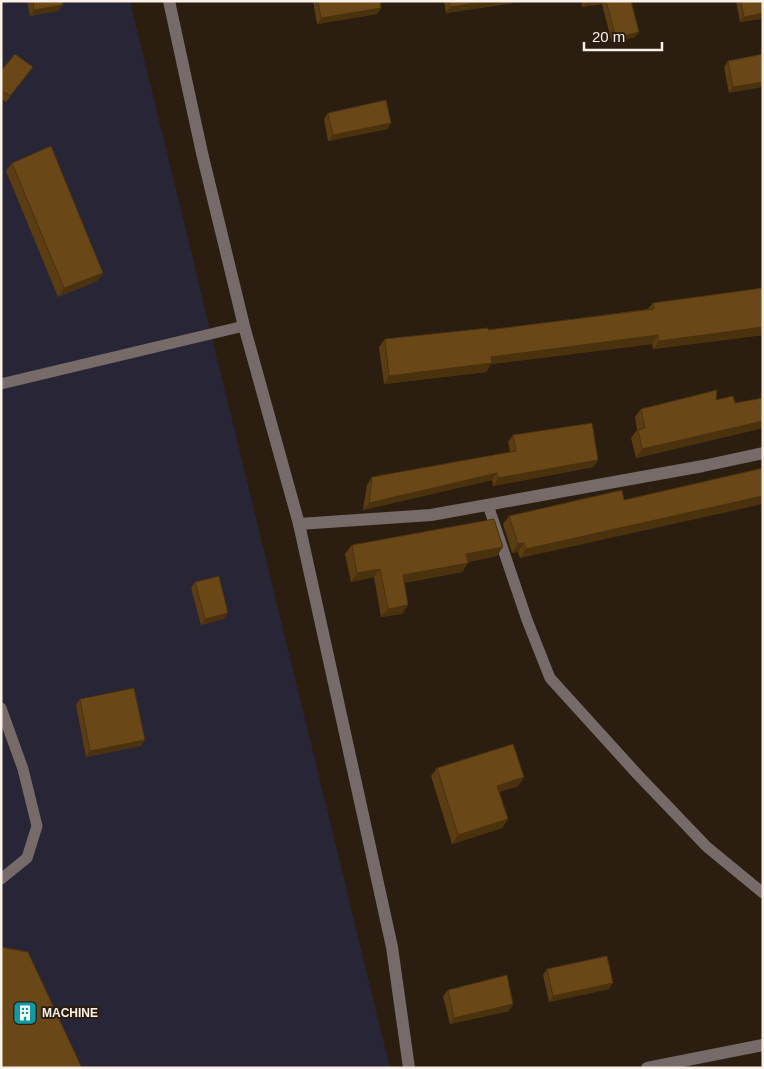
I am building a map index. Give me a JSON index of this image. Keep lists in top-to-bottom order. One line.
{"places":{"building":["MACHINE"]},"scale_bar":"20 m"}
